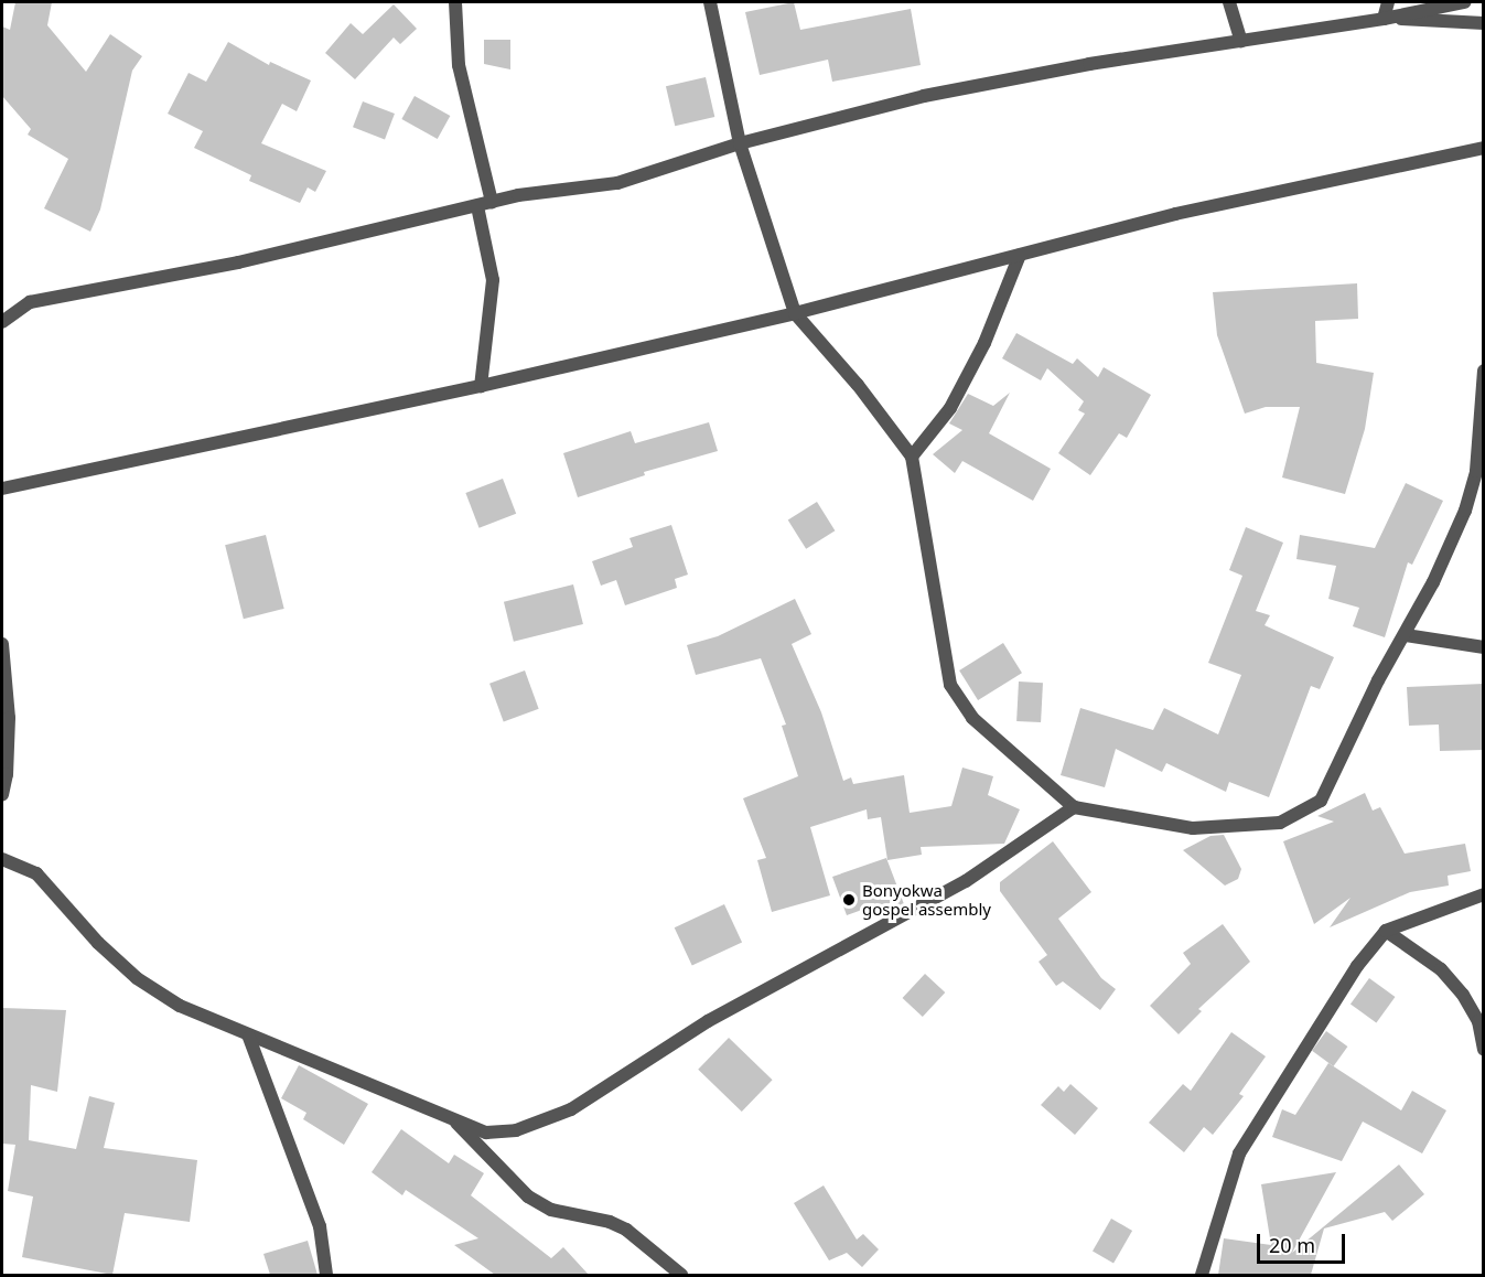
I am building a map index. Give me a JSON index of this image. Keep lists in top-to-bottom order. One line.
{"places":["Bonyokwa gospel assembly"],"scale_bar":"20 m"}
